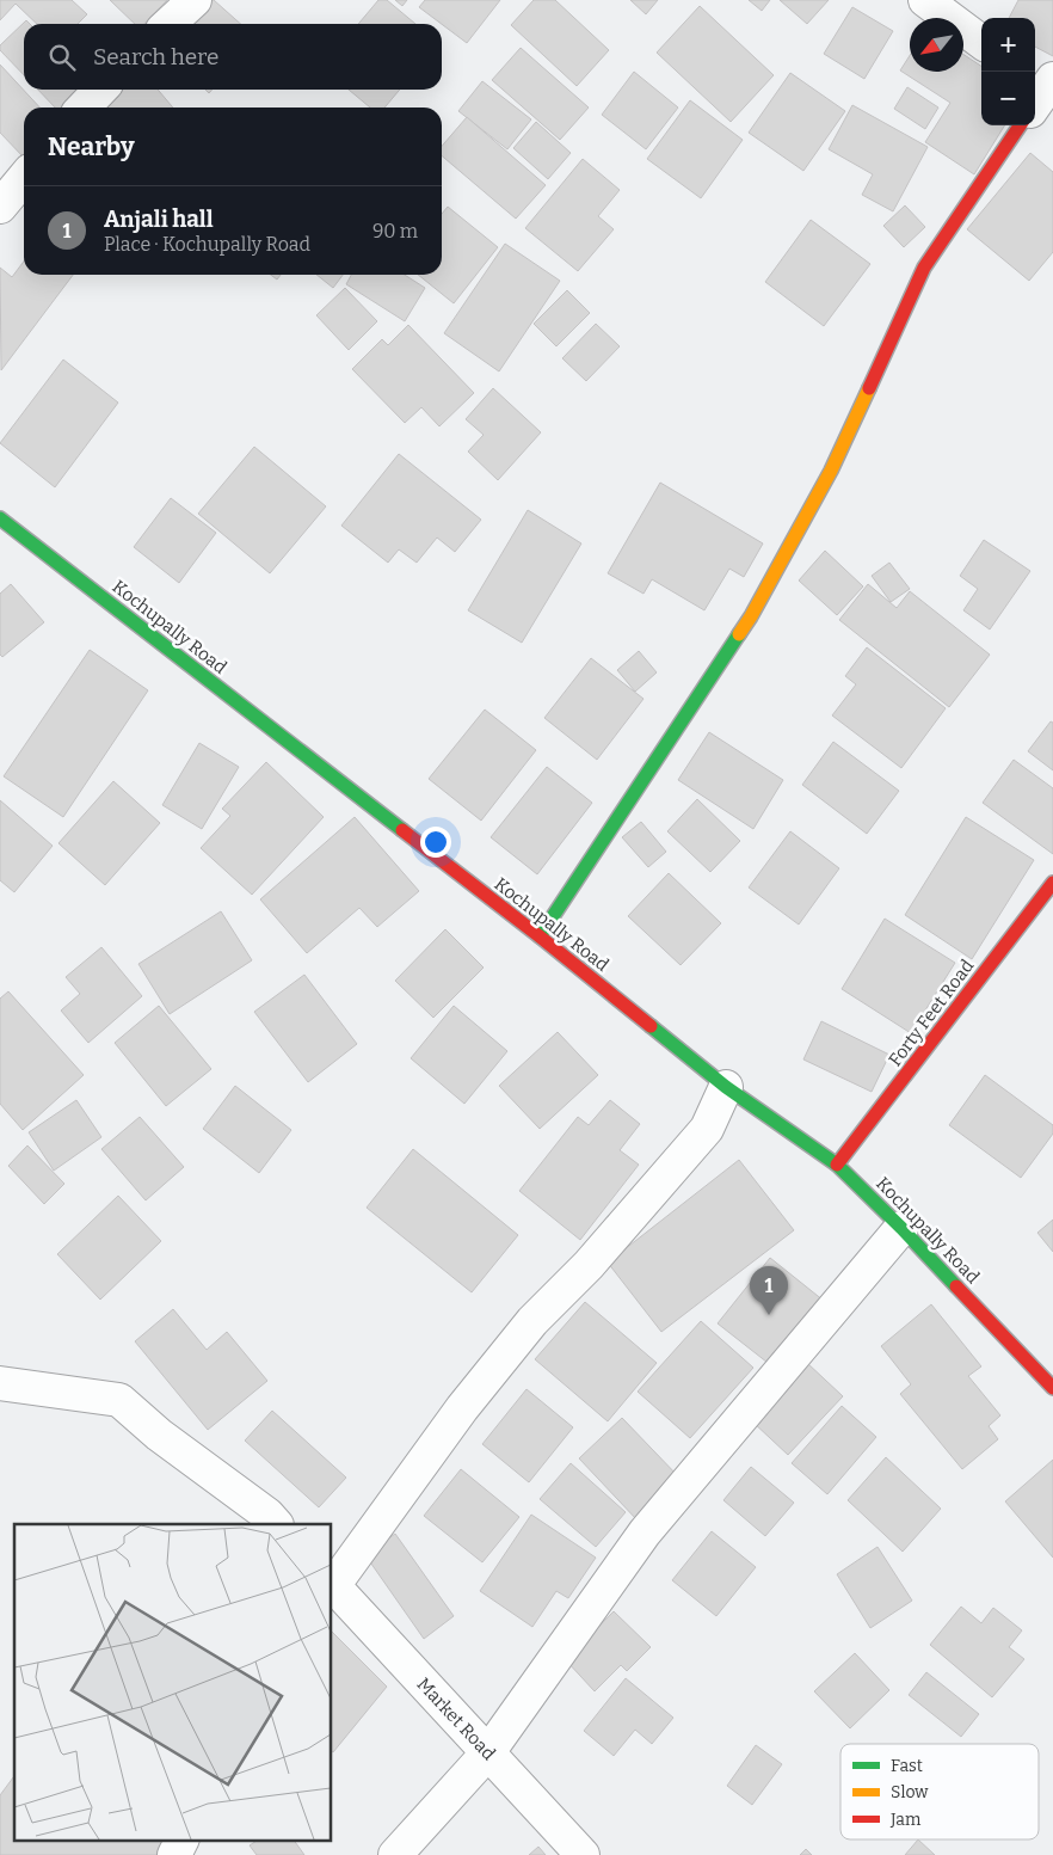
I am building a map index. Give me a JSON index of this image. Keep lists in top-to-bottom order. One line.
{"streets":{"main road":["Kochupally Road","Forty Feet Road"],"street":["Market Road"]},"crossings":[["Kochupally Road","Forty Feet Road"]],"legend":["Fast","Slow","Jam"],"north":"bottom left","page":{"map_buttons":["+","−"],"search":"Search here","heading":"Nearby","list":[{"mark":"1","name":"Anjali hall","note":"Place · Kochupally Road","value":"90 m"}],"pins":"1"}}
